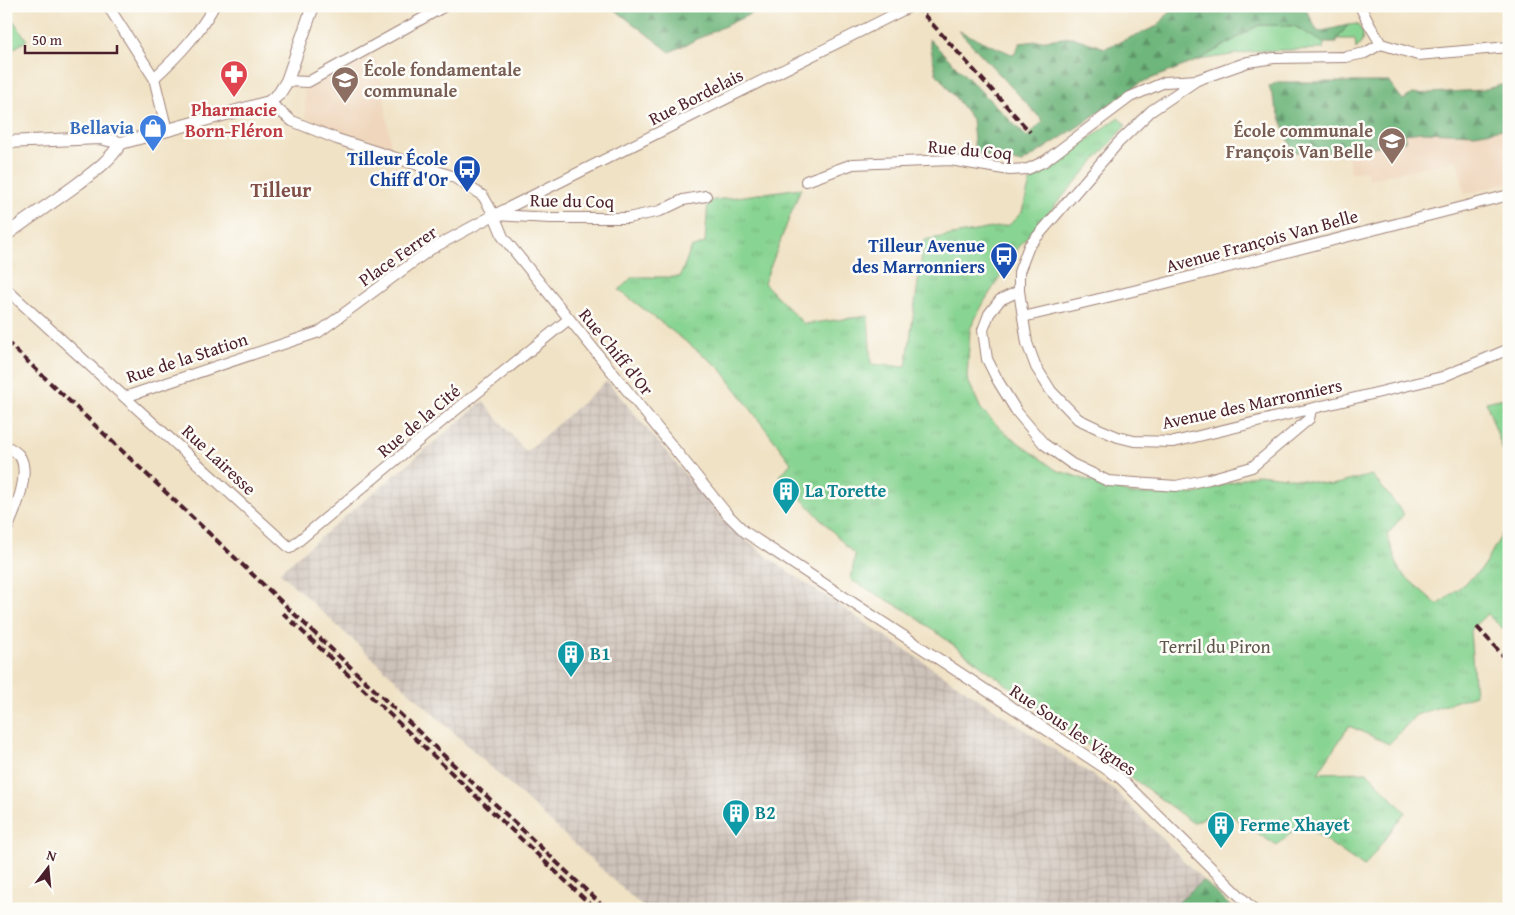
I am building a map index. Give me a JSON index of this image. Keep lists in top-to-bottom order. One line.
{"streets":{"street":["Rue Bordelais","Rue du Coq","Avenue François Van Belle","Place Ferrer","Rue Chiff d'Or","Rue de la Station","Avenue des Marronniers","Rue de la Cité","Rue Lairesse","Rue Sous les Vignes"]},"crossings":[["Rue Bordelais","Rue du Coq"],["Rue Bordelais","Place Ferrer"],["Rue Bordelais","Rue Chiff d'Or"],["Rue du Coq","Place Ferrer"],["Rue du Coq","Rue Chiff d'Or"],["Rue du Coq","Avenue des Marronniers"],["Avenue François Van Belle","Avenue des Marronniers"],["Place Ferrer","Rue Chiff d'Or"],["Place Ferrer","Rue de la Station"],["Rue Chiff d'Or","Rue de la Cité"],["Rue Chiff d'Or","Rue Sous les Vignes"],["Rue de la Station","Rue Lairesse"],["Rue de la Cité","Rue Lairesse"]],"districts":["Tilleur"],"parks":["Terril du Piron"],"places":{"pharmacy":["Pharmacie Born-Fléron"],"school or university":["École fondamentale communale","École communale François Van Belle"],"shop":["Bellavia"],"bus stop":["Tilleur École Chiff d'Or","Tilleur Avenue des Marronniers"],"building":["La Torette","B1","B2","Ferme Xhayet"]},"scale_bar":"50 m","north":"top"}
